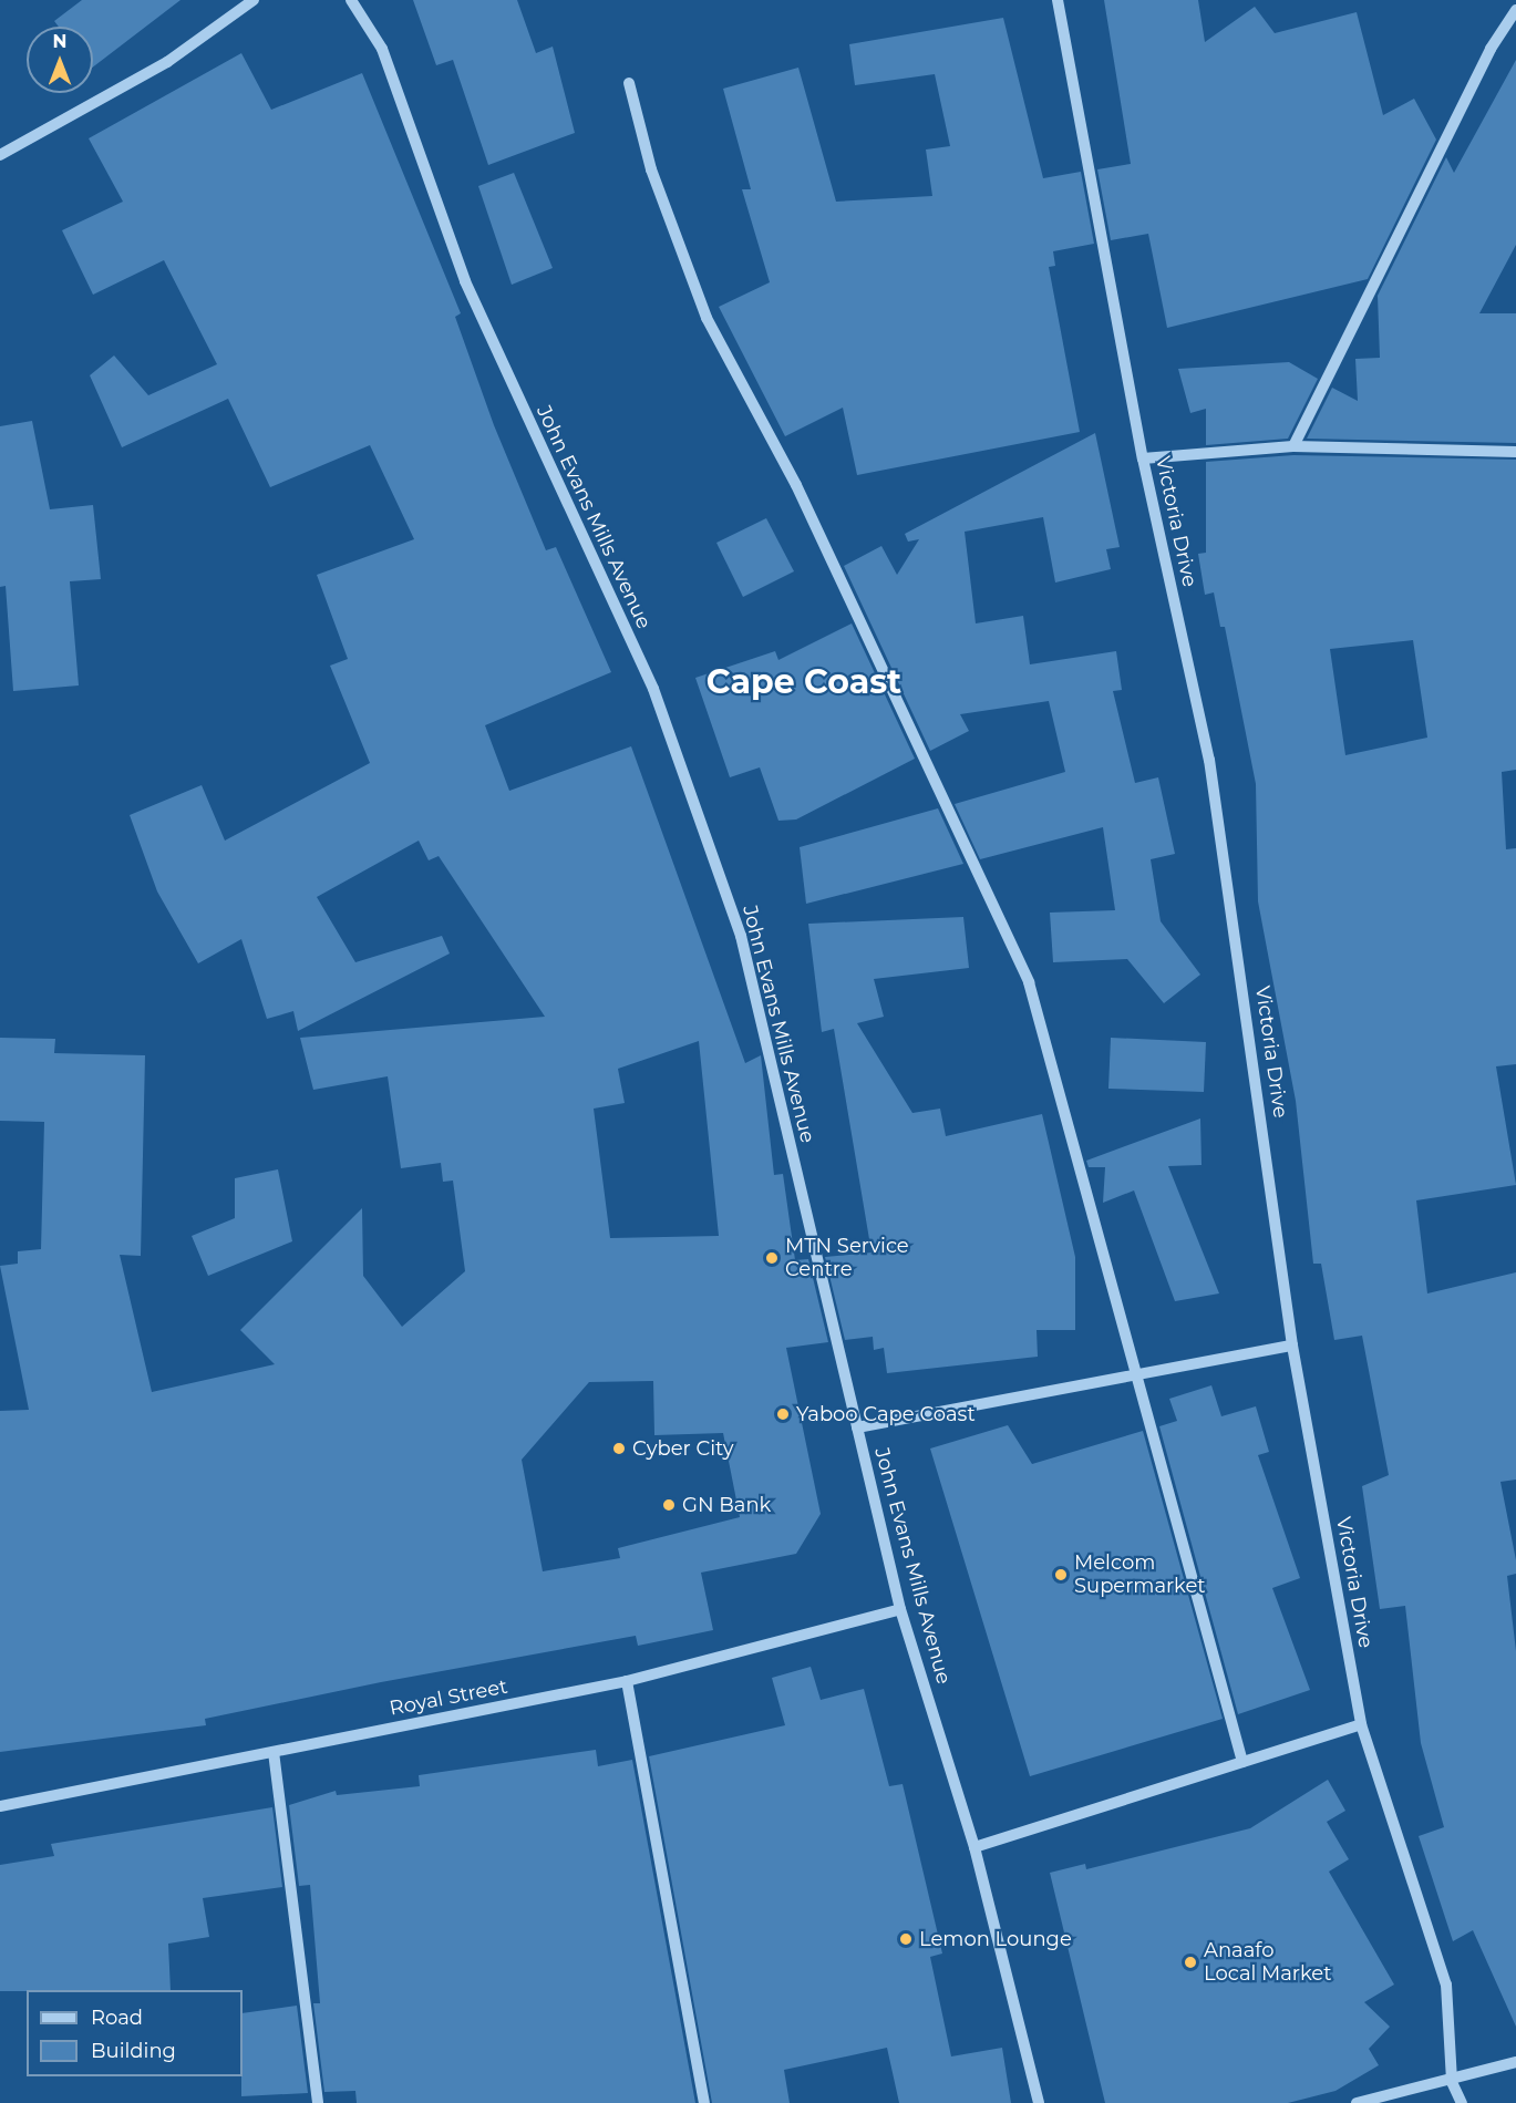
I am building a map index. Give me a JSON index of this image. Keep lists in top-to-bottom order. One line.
{"streets":{"street":["John Evans Mills Avenue","Victoria Drive","Royal Street"]},"crossings":[["John Evans Mills Avenue","Royal Street"]],"districts":["Cape Coast"],"places":["MTN Service Centre","Yaboo Cape Coast","Cyber City","GN Bank","Melcom Supermarket","Lemon Lounge","Anaafo Local Market"],"legend":["Road","Building"],"north":"top"}
